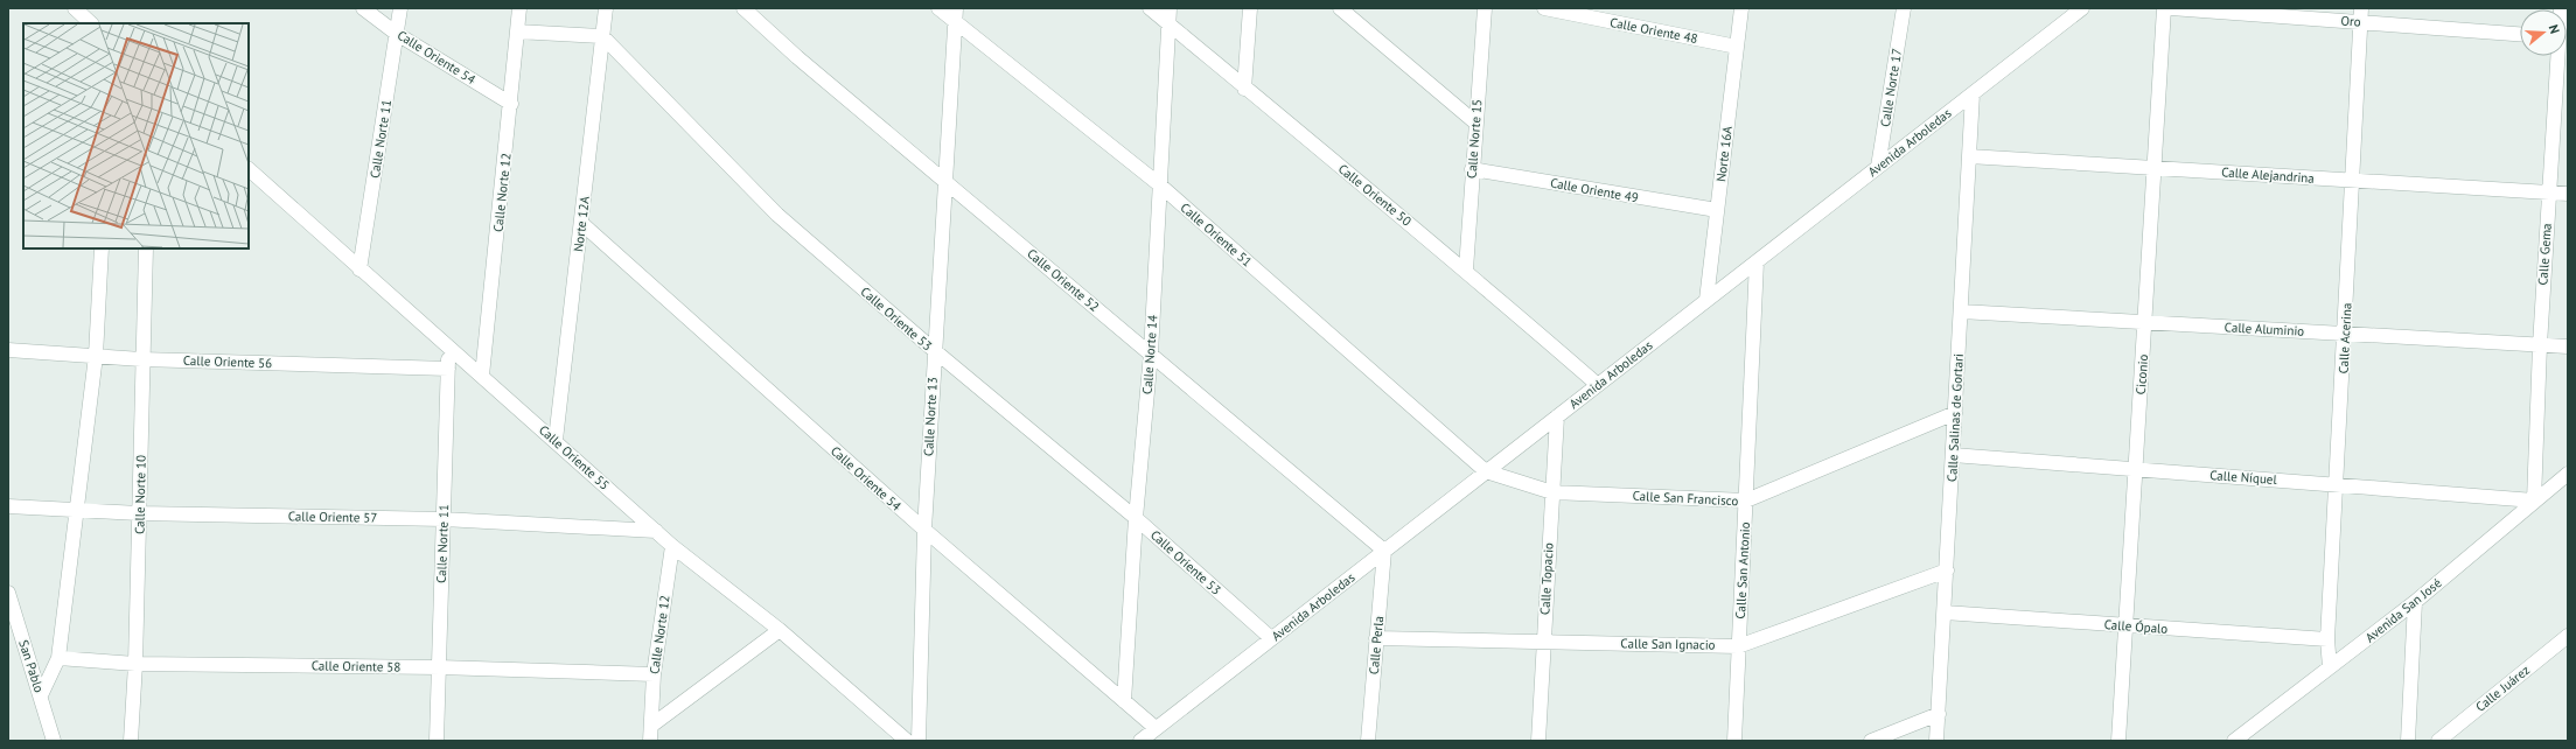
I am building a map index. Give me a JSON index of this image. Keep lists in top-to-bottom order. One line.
{"streets":{"street":["Oro","Calle Oriente 48","Calle Oriente 54","Calle Norte 17","Calle Norte 11","Calle Norte 15","Avenida Arboledas","Norte 16A","Calle Alejandrina","Calle Oriente 49","Calle Norte 12","Calle Oriente 50","Norte 12A","Calle Oriente 51","Calle Gema","Calle Oriente 52","Calle Oriente 53","Calle Aluminio","Calle Acerina","Calle Norte 14","Calle Oriente 56","Ciconio","Calle Norte 13","Calle Salinas de Gortari","Calle Oriente 55","Calle Níquel","Calle Norte 10","Calle San Francisco","Calle Oriente 57","Calle San Antonio","Calle Topacio","Avenida San José","Calle Ópalo","Calle San Ignacio","Calle Perla","San Pablo","Calle Oriente 58","Calle Juárez"]},"crossings":[["Oro","Calle Acerina"],["Calle Oriente 48","Norte 16A"],["Calle Oriente 54","Calle Norte 11"],["Calle Oriente 54","Avenida Arboledas"],["Calle Oriente 54","Calle Norte 12"],["Calle Oriente 54","Norte 12A"],["Calle Oriente 54","Calle Norte 14"],["Calle Oriente 54","Calle Norte 13"],["Calle Norte 17","Avenida Arboledas"],["Calle Norte 11","Calle Oriente 56"],["Calle Norte 11","Calle Oriente 55"],["Calle Norte 11","Calle Oriente 57"],["Calle Norte 11","Calle Oriente 58"],["Calle Norte 15","Calle Oriente 49"],["Calle Norte 15","Calle Oriente 50"],["Avenida Arboledas","Norte 16A"],["Avenida Arboledas","Calle Oriente 50"],["Avenida Arboledas","Calle Oriente 51"],["Avenida Arboledas","Calle Oriente 52"],["Avenida Arboledas","Calle Oriente 53"],["Avenida Arboledas","Calle Salinas de Gortari"],["Avenida Arboledas","Calle San Francisco"],["Avenida Arboledas","Calle San Antonio"],["Avenida Arboledas","Calle Topacio"],["Avenida Arboledas","Calle Perla"],["Norte 16A","Calle Oriente 49"],["Calle Alejandrina","Calle Gema"],["Calle Alejandrina","Calle Acerina"],["Calle Alejandrina","Ciconio"],["Calle Alejandrina","Calle Salinas de Gortari"],["Calle Norte 12","Calle Oriente 55"],["Calle Norte 12","Calle Oriente 58"],["Calle Oriente 50","Calle Norte 14"],["Norte 12A","Calle Oriente 53"],["Norte 12A","Calle Oriente 55"],["Calle Oriente 51","Calle Norte 14"],["Calle Oriente 51","Calle Norte 13"],["Calle Oriente 51","Calle San Francisco"],["Calle Gema","Calle Aluminio"],["Calle Gema","Calle Níquel"],["Calle Gema","Avenida San José"],["Calle Oriente 52","Calle Norte 14"],["Calle Oriente 52","Calle Norte 13"],["Calle Oriente 52","Calle Perla"],["Calle Oriente 53","Calle Norte 14"],["Calle Oriente 53","Calle Norte 13"],["Calle Aluminio","Calle Acerina"],["Calle Aluminio","Ciconio"],["Calle Aluminio","Calle Salinas de Gortari"],["Calle Acerina","Calle Níquel"],["Calle Acerina","Avenida San José"],["Calle Acerina","Calle Ópalo"],["Calle Oriente 56","Calle Norte 10"],["Ciconio","Calle Níquel"],["Ciconio","Calle Ópalo"],["Calle Salinas de Gortari","Calle Níquel"],["Calle Salinas de Gortari","Calle San Francisco"],["Calle Salinas de Gortari","Calle Ópalo"],["Calle Salinas de Gortari","Calle San Ignacio"],["Calle Oriente 55","Calle Oriente 57"],["Calle Níquel","Avenida San José"],["Calle Norte 10","Calle Oriente 57"],["Calle Norte 10","Calle Oriente 58"],["Calle San Francisco","Calle San Antonio"],["Calle San Francisco","Calle Topacio"],["Calle San Antonio","Calle San Ignacio"],["Calle Topacio","Calle San Ignacio"],["Calle San Ignacio","Calle Perla"]],"north":"right"}
